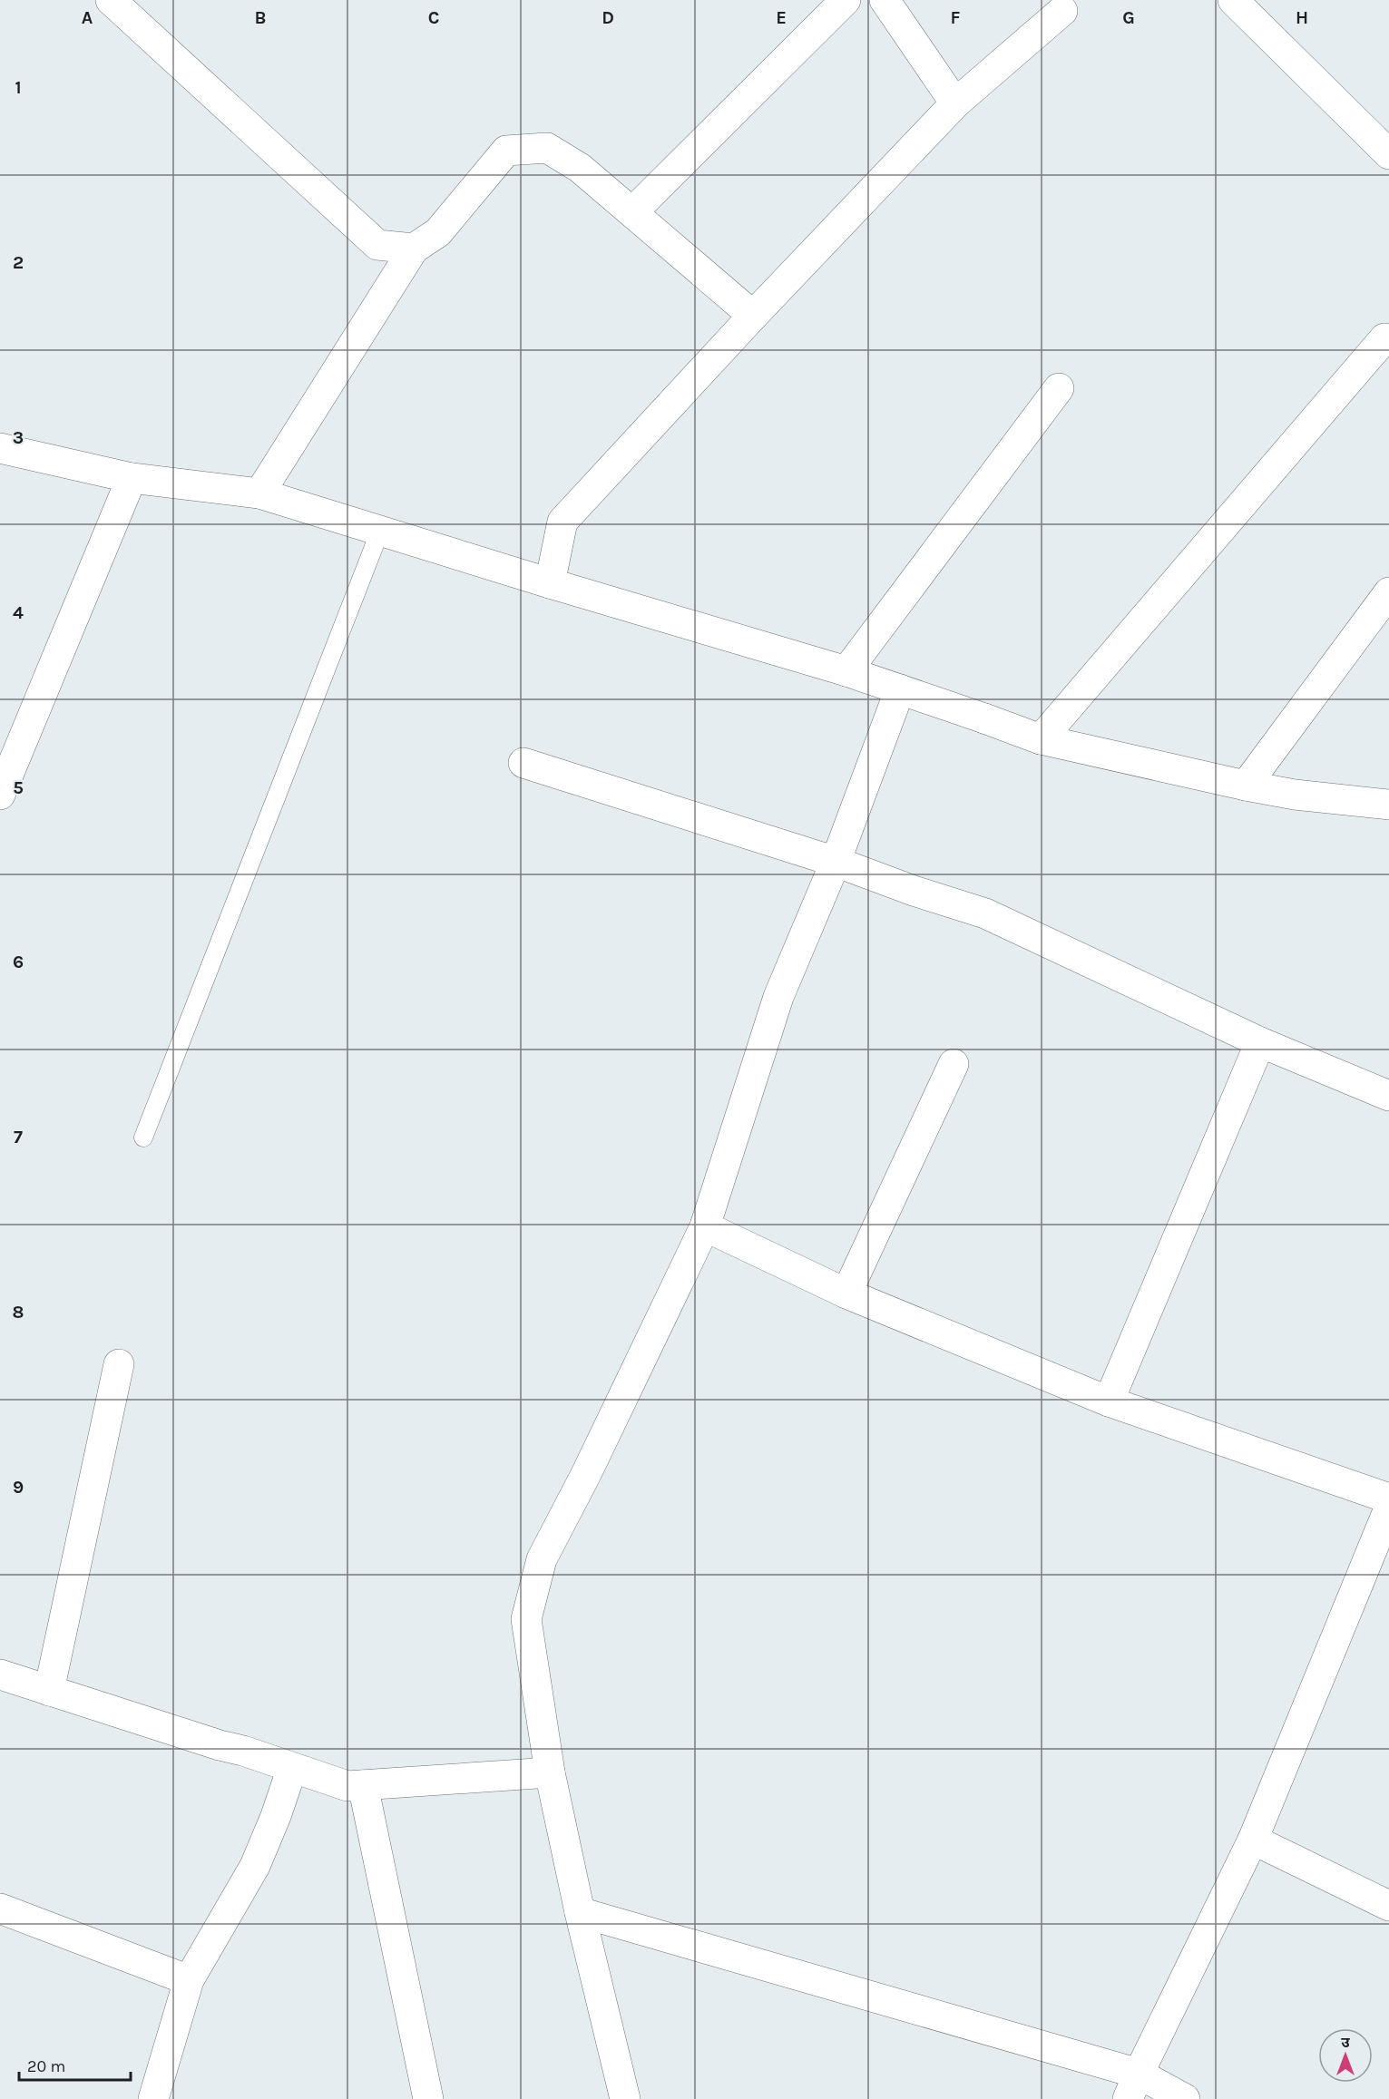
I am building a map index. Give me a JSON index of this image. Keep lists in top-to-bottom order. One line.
{"scale_bar":"20 m","north":"top","grid":{"columns":["A","B","C","D","E","F","G","H"],"rows":["1","2","3","4","5","6","7","8","9"]}}
